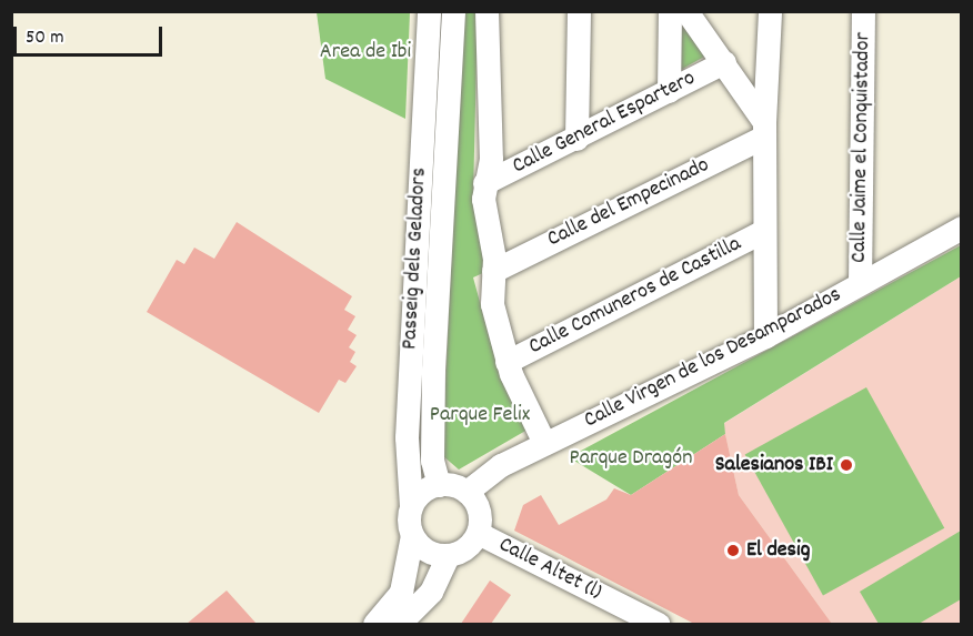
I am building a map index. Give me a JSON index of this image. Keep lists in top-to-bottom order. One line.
{"streets":{"street":["Calle General Espartero","Calle Jaime el Conquistador","Calle del Empecinado","Passeig dels Geladors","Calle Comuneros de Castilla","Calle Virgen de los Desamparados","Calle Altet (l)"]},"crossings":[["Calle Jaime el Conquistador","Calle Virgen de los Desamparados"],["Passeig dels Geladors","Calle Virgen de los Desamparados"],["Passeig dels Geladors","Calle Altet (l)"],["Calle Virgen de los Desamparados","Calle Altet (l)"]],"parks":["Area de Ibi","Parque Felix","Parque Dragón"],"places":["Salesianos IBI","El desig"],"scale_bar":"50 m"}
